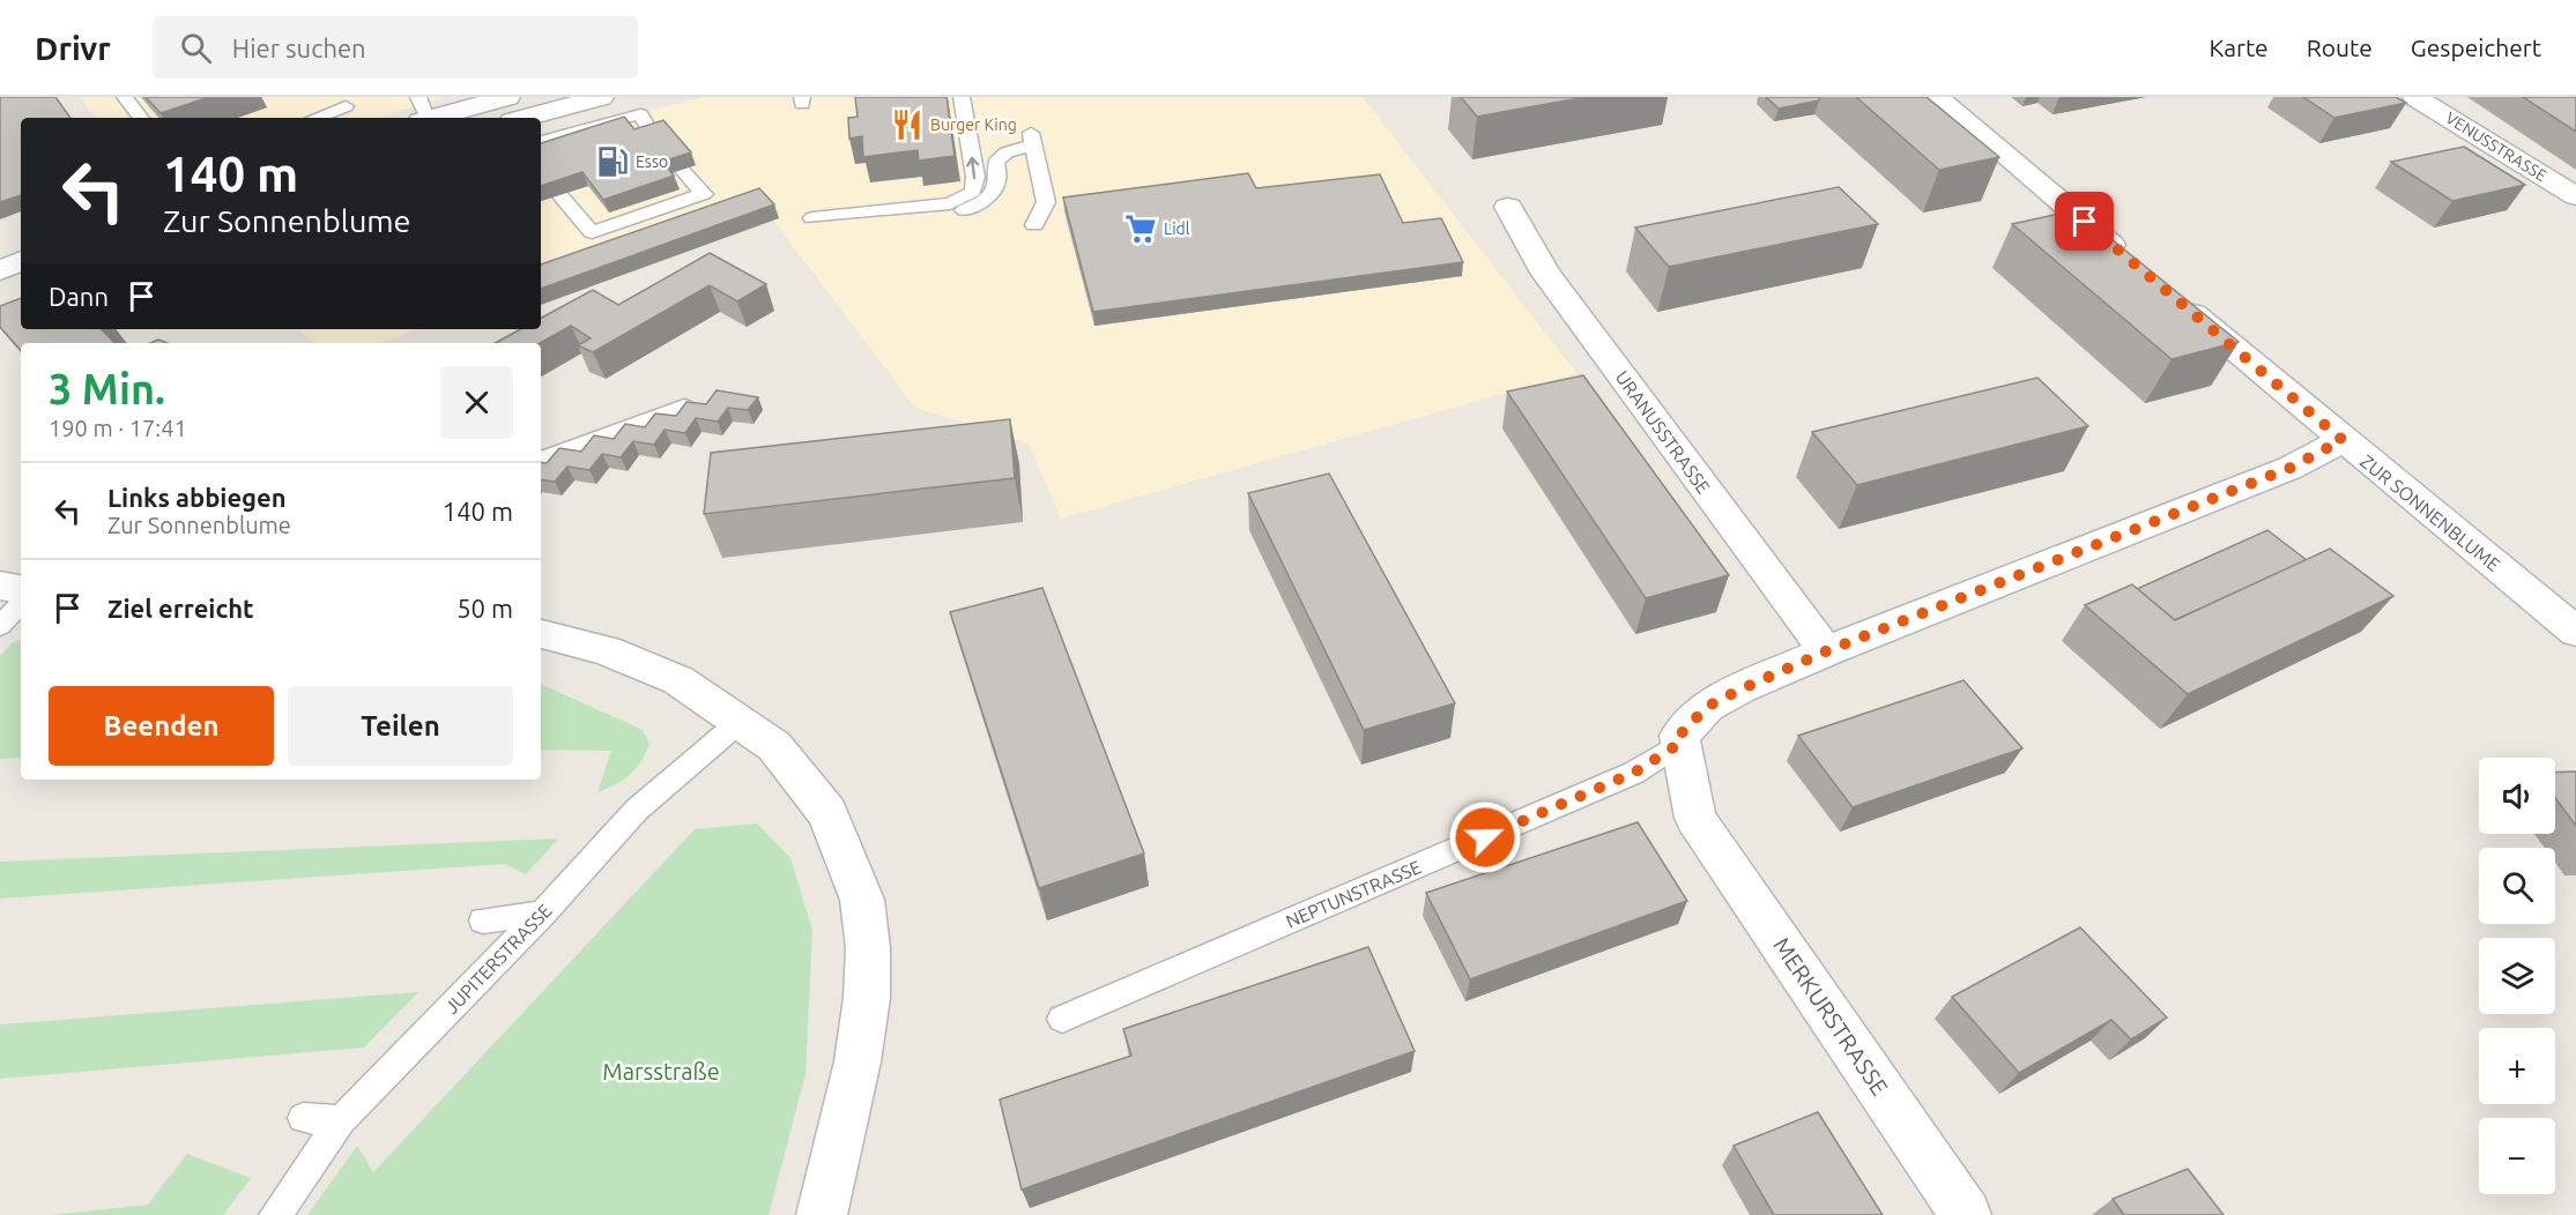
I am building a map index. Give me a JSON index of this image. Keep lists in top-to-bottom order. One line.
{"streets":{"street":["VENUSSTRASSE","URANUSSTRASSE","ZUR SONNENBLUME","NEPTUNSTRASSE","MERKURSTRASSE"],"lane":["JUPITERSTRASSE"]},"crossings":[["URANUSSTRASSE","NEPTUNSTRASSE"],["ZUR SONNENBLUME","NEPTUNSTRASSE"],["NEPTUNSTRASSE","MERKURSTRASSE"]],"parks":["Marsstraße"],"places":{"restaurant":["Burger King"],"fuel station":["Esso"],"supermarket":["Lidl"]},"page":{"header":"Drivr","search":"Hier suchen","nav":["Karte","Route","Gespeichert"],"turn":["140 m","Zur Sonnenblume"],"then":"Dann","heading":["3 Min.","190 m · 17:41"],"list":[{"name":"Links abbiegen","note":"Zur Sonnenblume","value":"140 m"},{"name":"Ziel erreicht","value":"50 m"}],"buttons":["Beenden","Teilen"],"map_buttons":["+","−"]}}
